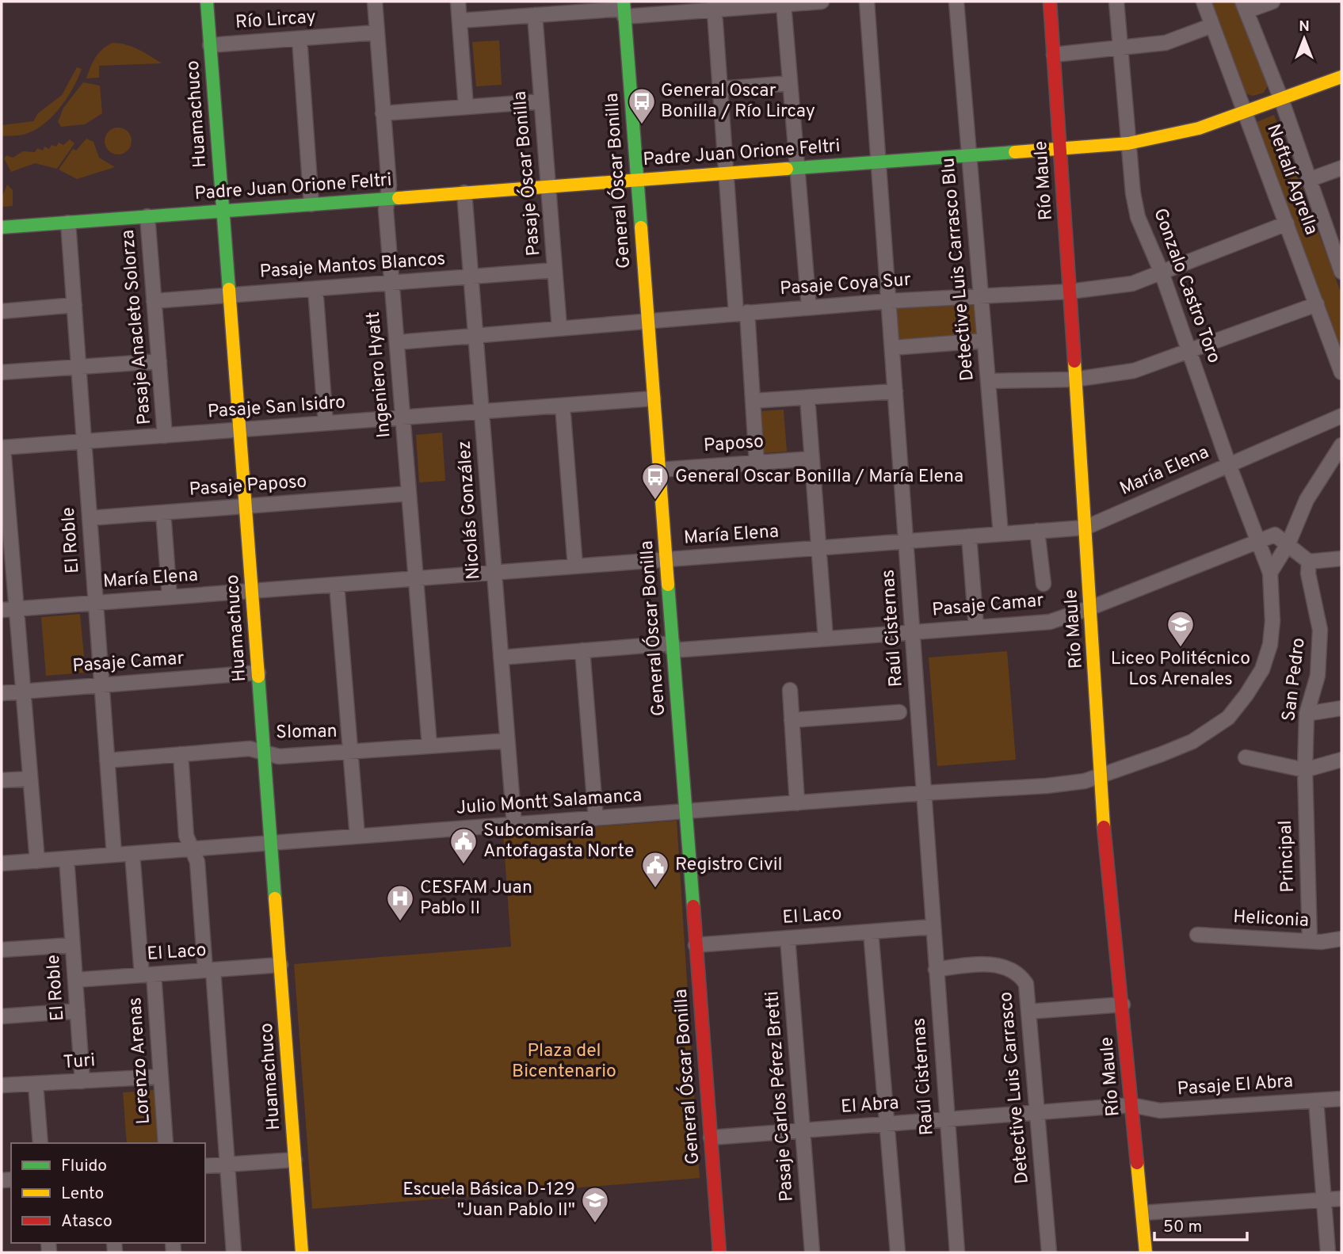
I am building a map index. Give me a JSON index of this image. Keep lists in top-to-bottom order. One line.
{"streets":{"street":["Río Lircay","Huamachuco","Padre Juan Orione Feltri","Pasaje Óscar Bonilla","Neftalí Agrella","General Óscar Bonilla","Río Maule","Pasaje Mantos Blancos","Detective Luis Carrasco Blu","Pasaje Coya Sur","Gonzalo Castro Toro","Pasaje Anacleto Solorza","Ingeniero Hyatt","Pasaje San Isidro","Paposo","María Elena","Pasaje Paposo","Nicolás González","El Roble","Pasaje Camar","Raúl Cisternas","San Pedro","Sloman","Julio Montt Salamanca","Principal","El Laco","Heliconia","Lorenzo Arenas","Turi","Pasaje El Abra","Detective Luis Carrasco","Pasaje Carlos Pérez Bretti","El Abra"]},"crossings":[["Río Lircay","Huamachuco"],["Río Lircay","Ingeniero Hyatt"],["Huamachuco","Padre Juan Orione Feltri"],["Huamachuco","Pasaje Mantos Blancos"],["Huamachuco","Pasaje San Isidro"],["Huamachuco","María Elena"],["Huamachuco","Pasaje Paposo"],["Huamachuco","Pasaje Camar"],["Huamachuco","Sloman"],["Huamachuco","Julio Montt Salamanca"],["Huamachuco","El Laco"],["Padre Juan Orione Feltri","Pasaje Óscar Bonilla"],["Padre Juan Orione Feltri","Neftalí Agrella"],["Padre Juan Orione Feltri","General Óscar Bonilla"],["Padre Juan Orione Feltri","Río Maule"],["Padre Juan Orione Feltri","Detective Luis Carrasco Blu"],["Padre Juan Orione Feltri","Gonzalo Castro Toro"],["Padre Juan Orione Feltri","Pasaje Anacleto Solorza"],["Padre Juan Orione Feltri","Ingeniero Hyatt"],["Padre Juan Orione Feltri","Nicolás González"],["Padre Juan Orione Feltri","El Roble"],["Padre Juan Orione Feltri","Raúl Cisternas"],["Pasaje Óscar Bonilla","Pasaje Mantos Blancos"],["Pasaje Óscar Bonilla","Pasaje Coya Sur"],["Neftalí Agrella","Pasaje Coya Sur"],["General Óscar Bonilla","Pasaje Coya Sur"],["General Óscar Bonilla","Pasaje San Isidro"],["General Óscar Bonilla","Paposo"],["General Óscar Bonilla","María Elena"],["General Óscar Bonilla","Pasaje Camar"],["General Óscar Bonilla","Julio Montt Salamanca"],["General Óscar Bonilla","El Laco"],["General Óscar Bonilla","El Abra"],["Río Maule","Pasaje Coya Sur"],["Río Maule","Gonzalo Castro Toro"],["Río Maule","María Elena"],["Río Maule","Pasaje Camar"],["Río Maule","Julio Montt Salamanca"],["Río Maule","Pasaje El Abra"],["Río Maule","El Abra"],["Pasaje Mantos Blancos","Pasaje Anacleto Solorza"],["Pasaje Mantos Blancos","Ingeniero Hyatt"],["Pasaje Mantos Blancos","Nicolás González"],["Detective Luis Carrasco Blu","Pasaje Coya Sur"],["Detective Luis Carrasco Blu","María Elena"],["Pasaje Coya Sur","Gonzalo Castro Toro"],["Pasaje Coya Sur","Ingeniero Hyatt"],["Pasaje Coya Sur","Nicolás González"],["Pasaje Coya Sur","Raúl Cisternas"],["Gonzalo Castro Toro","María Elena"],["Gonzalo Castro Toro","Pasaje Camar"],["Gonzalo Castro Toro","Julio Montt Salamanca"],["Pasaje Anacleto Solorza","Pasaje San Isidro"],["Ingeniero Hyatt","Pasaje San Isidro"],["Ingeniero Hyatt","María Elena"],["Ingeniero Hyatt","Pasaje Paposo"],["Ingeniero Hyatt","Sloman"],["Pasaje San Isidro","Nicolás González"],["Pasaje San Isidro","El Roble"],["María Elena","Nicolás González"],["María Elena","El Roble"],["María Elena","Raúl Cisternas"],["Pasaje Paposo","El Roble"],["Nicolás González","Pasaje Camar"],["Nicolás González","Sloman"],["Nicolás González","Julio Montt Salamanca"],["El Roble","Pasaje Camar"],["El Roble","Sloman"],["El Roble","Julio Montt Salamanca"],["El Roble","El Laco"],["El Roble","Turi"],["Pasaje Camar","Raúl Cisternas"],["Raúl Cisternas","Julio Montt Salamanca"],["Raúl Cisternas","El Laco"],["Raúl Cisternas","Detective Luis Carrasco"],["Raúl Cisternas","El Abra"],["San Pedro","Principal"],["Julio Montt Salamanca","Lorenzo Arenas"],["Principal","Heliconia"],["El Laco","Lorenzo Arenas"],["El Laco","Pasaje Carlos Pérez Bretti"],["Lorenzo Arenas","Turi"],["Pasaje El Abra","El Abra"],["Detective Luis Carrasco","El Abra"],["Pasaje Carlos Pérez Bretti","El Abra"]],"parks":["Plaza del Bicentenario"],"places":{"bus stop":["General Oscar Bonilla / Río Lircay","General Oscar Bonilla / María Elena"],"school or university":["Liceo Politécnico Los Arenales","Escuela Básica D-129 \"Juan Pablo II\""],"public building":["Subcomisaría Antofagasta Norte","Registro Civil"],"hospital":["CESFAM Juan Pablo II"]},"legend":["Fluido","Lento","Atasco"],"scale_bar":"50 m","north":"top"}
